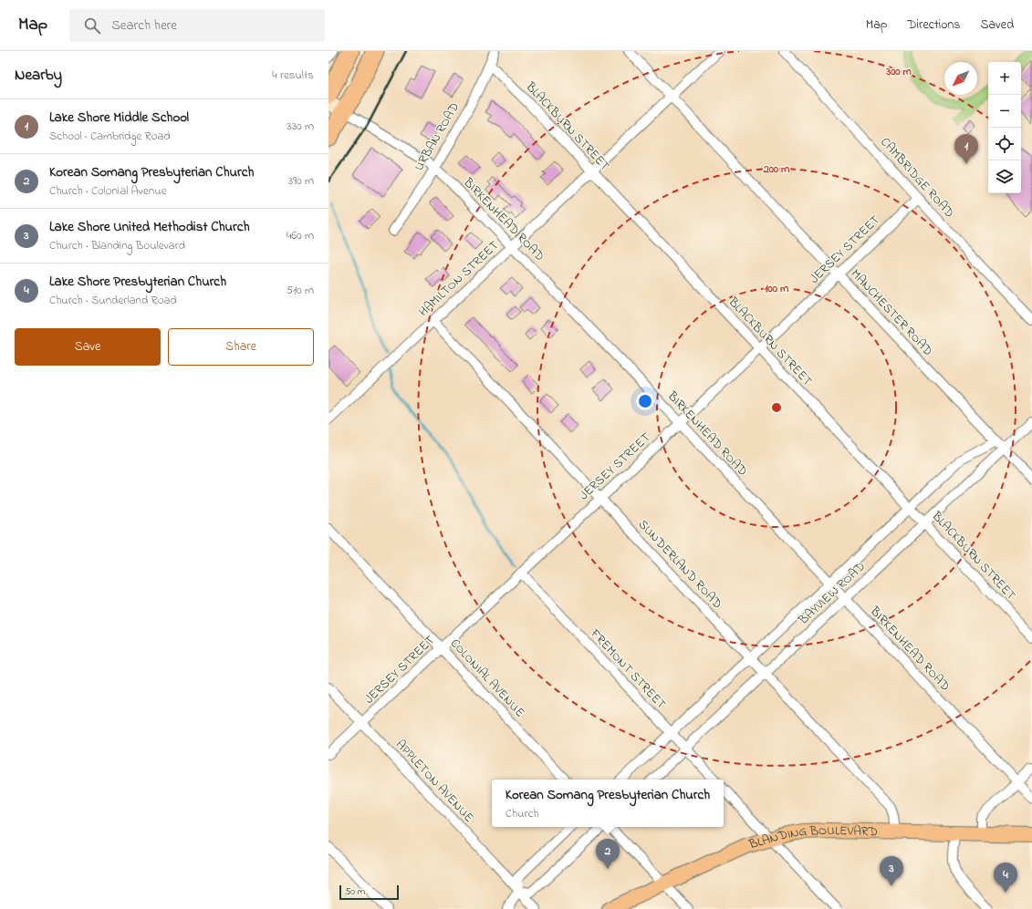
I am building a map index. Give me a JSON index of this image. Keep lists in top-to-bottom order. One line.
{"streets":{"main road":["BLANDING BOULEVARD"],"street":["BLACKBURN STREET","URBAN ROAD","CAMBRIDGE ROAD","BIRKENHEAD ROAD","JERSEY STREET","HAMILTON STREET","MANCHESTER ROAD","SUNDERLAND ROAD","BAYVIEW ROAD","FREMONT STREET","COLONIAL AVENUE","APPLETON AVENUE"]},"crossings":[["BLACKBURN STREET","URBAN ROAD"],["BLACKBURN STREET","JERSEY STREET"],["BLACKBURN STREET","HAMILTON STREET"],["BLACKBURN STREET","BAYVIEW ROAD"],["URBAN ROAD","BIRKENHEAD ROAD"],["CAMBRIDGE ROAD","JERSEY STREET"],["BIRKENHEAD ROAD","JERSEY STREET"],["BIRKENHEAD ROAD","HAMILTON STREET"],["BIRKENHEAD ROAD","BAYVIEW ROAD"],["JERSEY STREET","MANCHESTER ROAD"],["JERSEY STREET","SUNDERLAND ROAD"],["JERSEY STREET","FREMONT STREET"],["JERSEY STREET","COLONIAL AVENUE"],["JERSEY STREET","APPLETON AVENUE"],["HAMILTON STREET","MANCHESTER ROAD"],["HAMILTON STREET","SUNDERLAND ROAD"],["MANCHESTER ROAD","BAYVIEW ROAD"],["SUNDERLAND ROAD","BAYVIEW ROAD"],["SUNDERLAND ROAD","BLANDING BOULEVARD"],["BAYVIEW ROAD","FREMONT STREET"]],"scale_bar":"50 m","north":"bottom left","page":{"header":"Map","search":"Search here","nav":["Map","Directions","Saved"],"heading":["Nearby","4 results"],"map_buttons":["+","−"],"list":[{"mark":"1","name":"Lake Shore Middle School","note":"School · Cambridge Road","value":"330 m"},{"mark":"2","name":"Korean Somang Presbyterian Church","note":"Church · Colonial Avenue","value":"390 m"},{"mark":"3","name":"Lake Shore United Methodist Church","note":"Church · Blanding Boulevard","value":"460 m"},{"mark":"4","name":"Lake Shore Presbyterian Church","note":"Church · Sunderland Road","value":"510 m"}],"pins":["1","2","3","4"],"buttons":["Save","Share"],"popup":["Korean Somang Presbyterian Church","Church"],"scale":"50 m"},"rings":["300 m","200 m","100 m"]}
